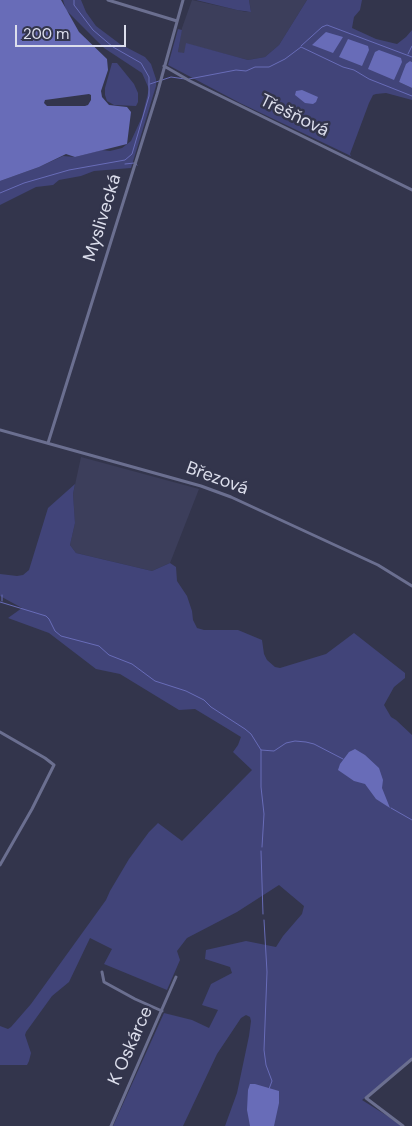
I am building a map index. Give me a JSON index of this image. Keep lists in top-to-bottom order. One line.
{"streets":{"street":["Třešňová","Myslivecká","Březová","K Oskárce"]},"crossings":[["Třešňová","Myslivecká"],["Myslivecká","Březová"]],"scale_bar":"200 m"}
